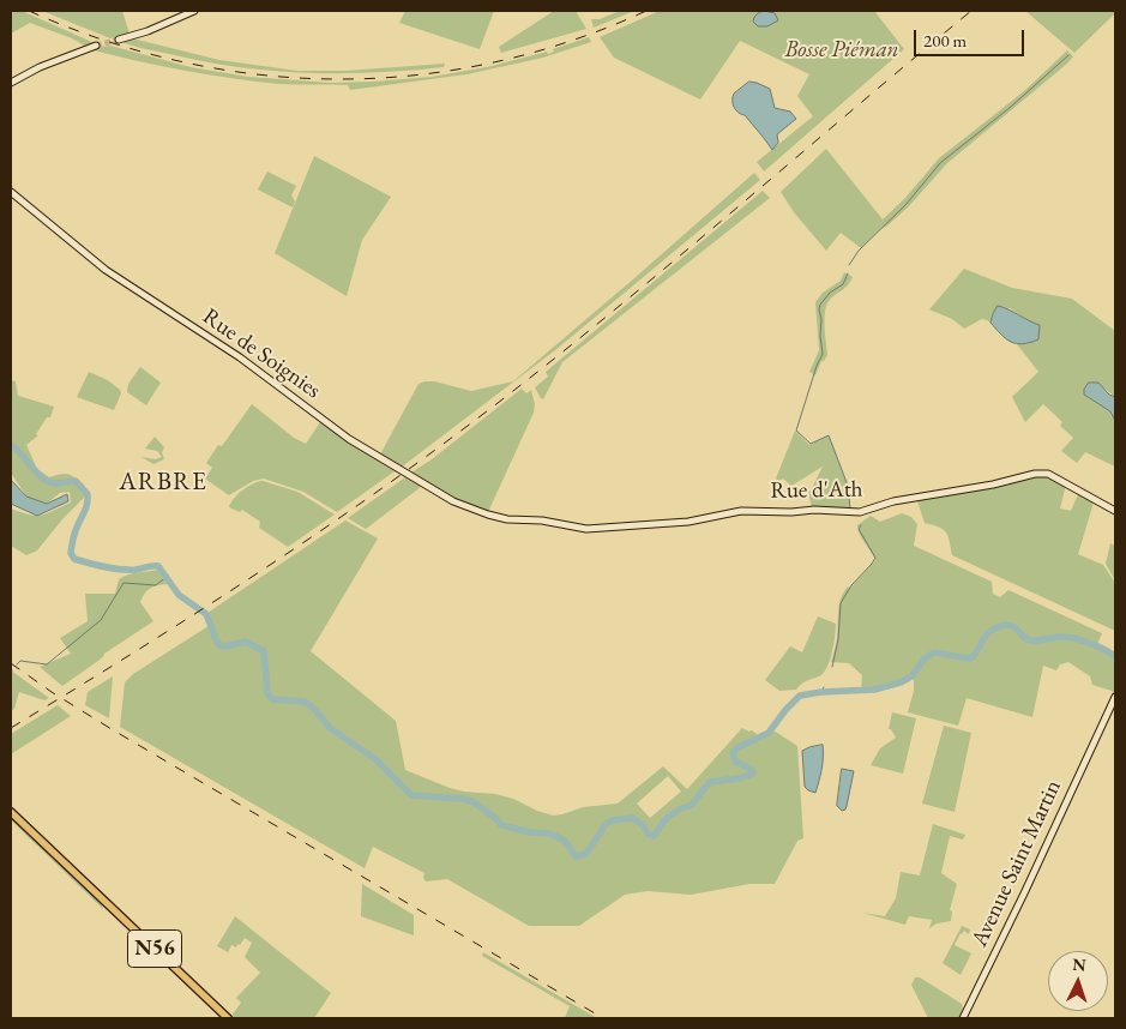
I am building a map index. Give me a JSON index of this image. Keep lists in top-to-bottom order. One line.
{"streets":{"main road":["N56"],"street":["Rue de Soignies","Rue d'Ath","Avenue Saint Martin"]},"crossings":[["Rue de Soignies","Rue d'Ath"]],"districts":["ARBRE"],"parks":["Bosse Piéman"],"scale_bar":"200 m","north":"top"}
